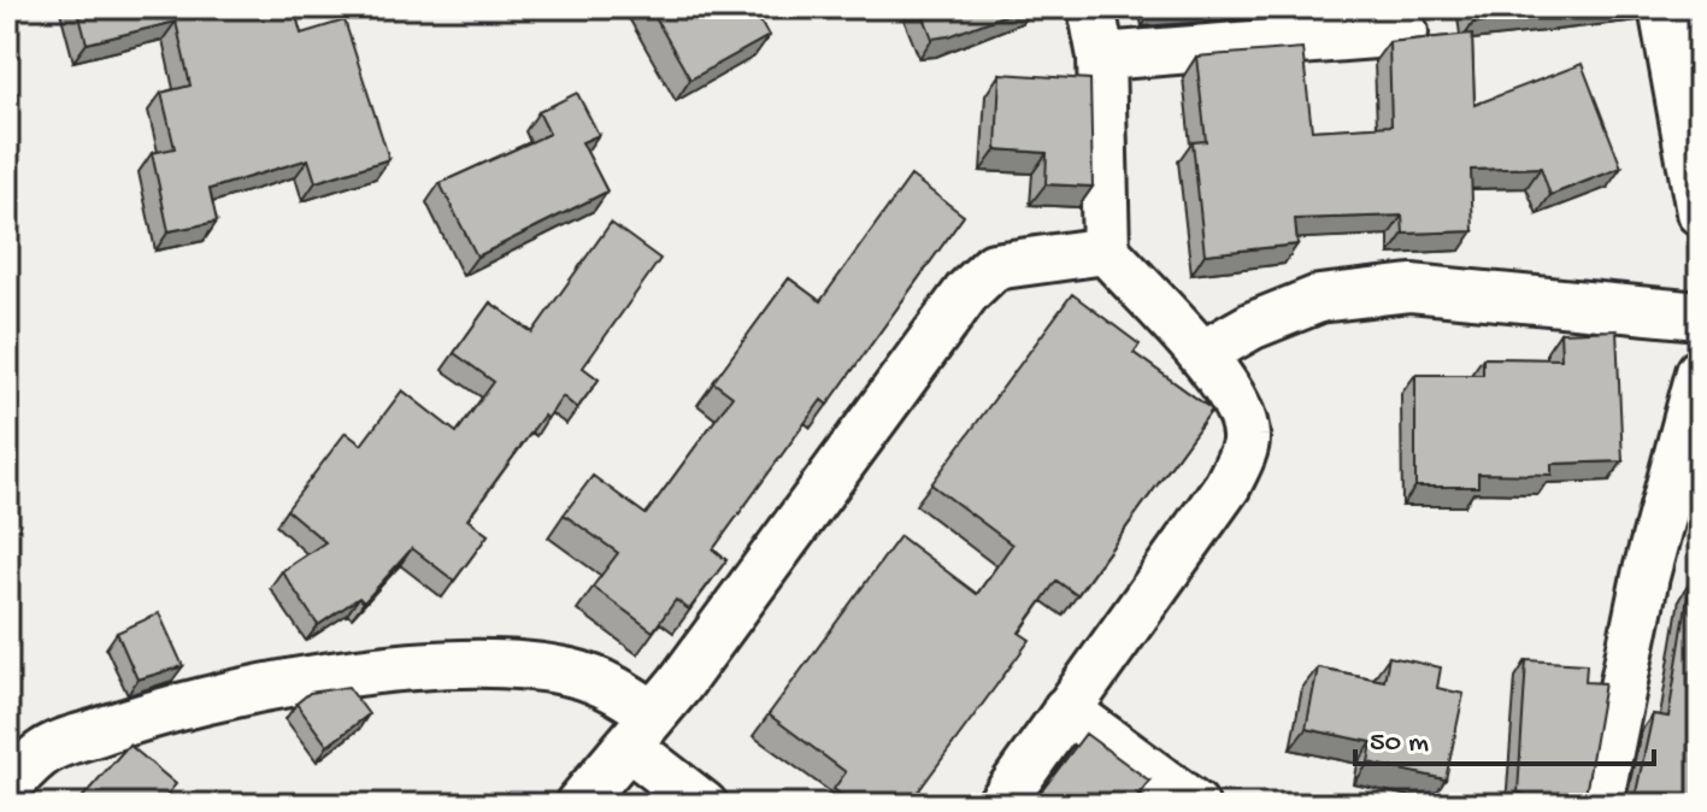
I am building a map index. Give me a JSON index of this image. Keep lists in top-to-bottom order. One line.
{"scale_bar":"50 m"}
